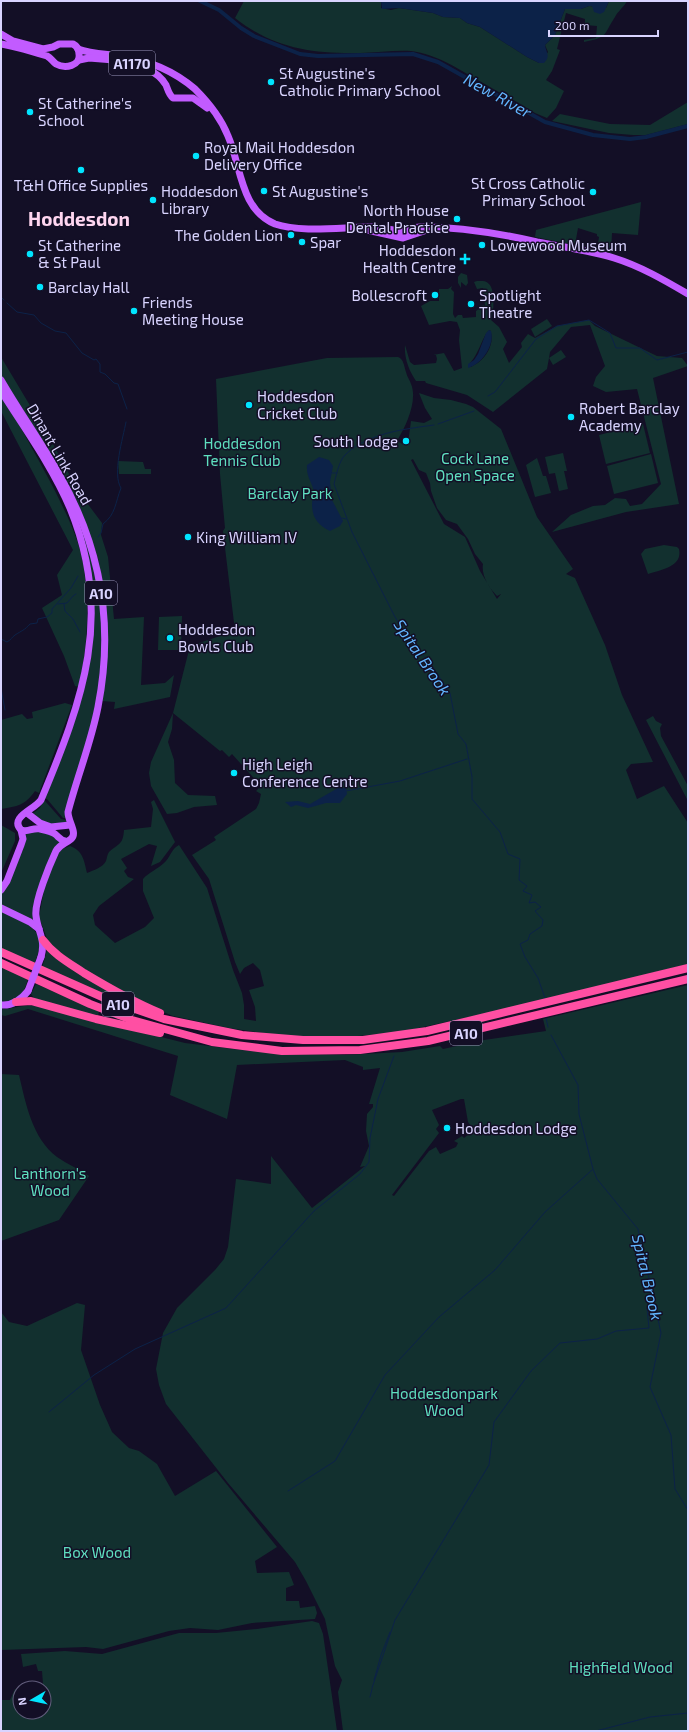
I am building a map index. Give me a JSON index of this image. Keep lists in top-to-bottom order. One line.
{"streets":{"highway":["A10"],"main road":["A1170","Dinant Link Road"]},"districts":["Hoddesdon"],"water":["New River","Spital Brook"],"parks":["Hoddesdon Tennis Club","Cock Lane Open Space","Barclay Park","Lanthorn's Wood","Hoddesdonpark Wood","Box Wood","Highfield Wood"],"places":{"other":["St Augustine's Catholic Primary School","St Catherine's School","Royal Mail Hoddesdon Delivery Office","T&H Office Supplies","St Augustine's","St Cross Catholic Primary School","Hoddesdon Library","North House Dental Practice","The Golden Lion","Spar","Lowewood Museum","St Catherine & St Paul","Barclay Hall","Bollescroft","Spotlight Theatre","Friends Meeting House","Hoddesdon Cricket Club","Robert Barclay Academy","South Lodge","King William IV","Hoddesdon Bowls Club","High Leigh Conference Centre","Hoddesdon Lodge"],"health":["Hoddesdon Health Centre"]},"scale_bar":"200 m","north":"left"}
